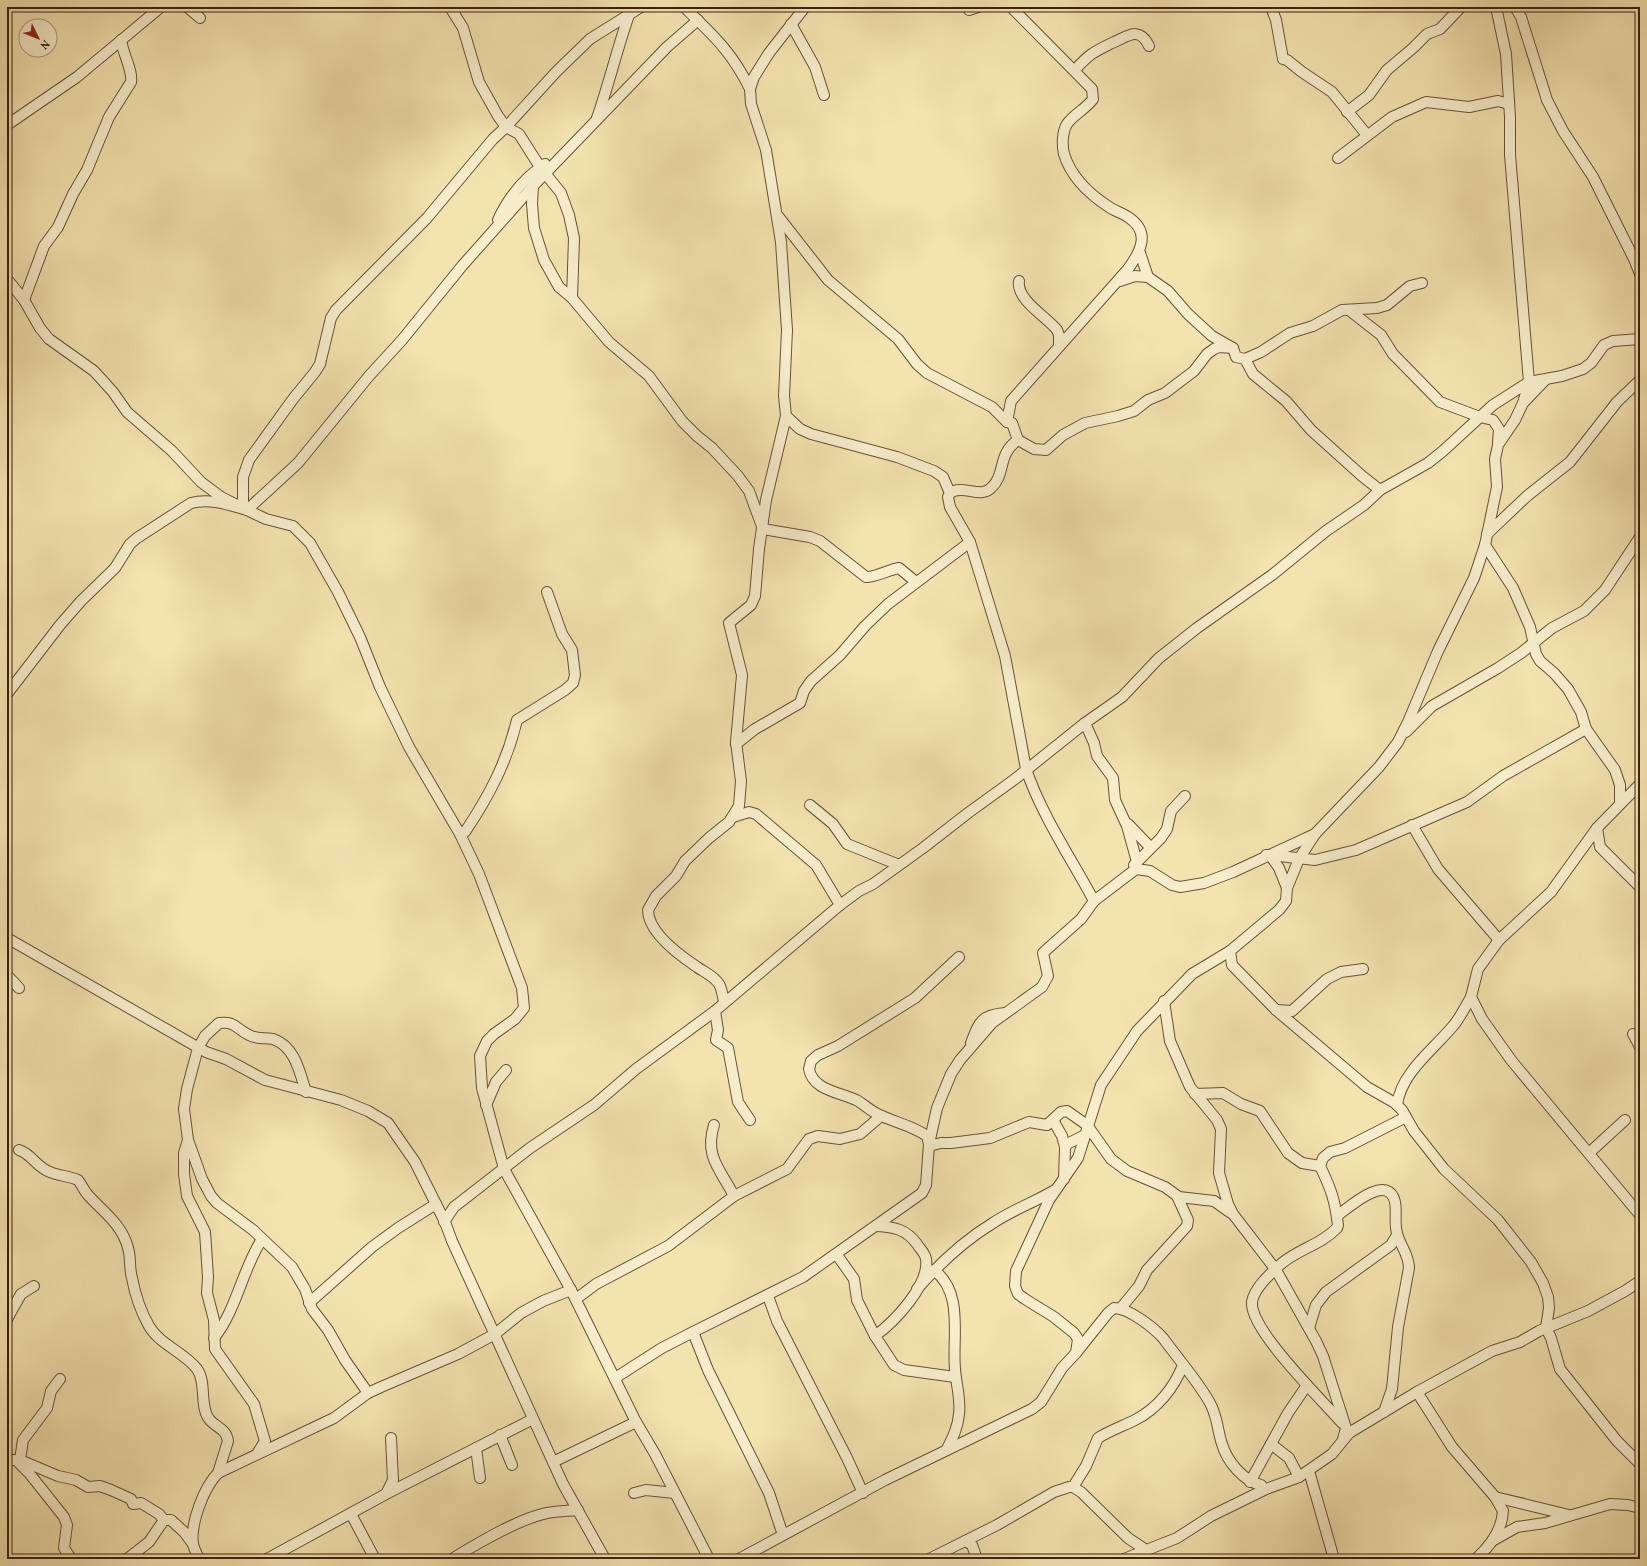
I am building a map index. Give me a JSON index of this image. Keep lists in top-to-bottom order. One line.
{"north":"bottom right"}
